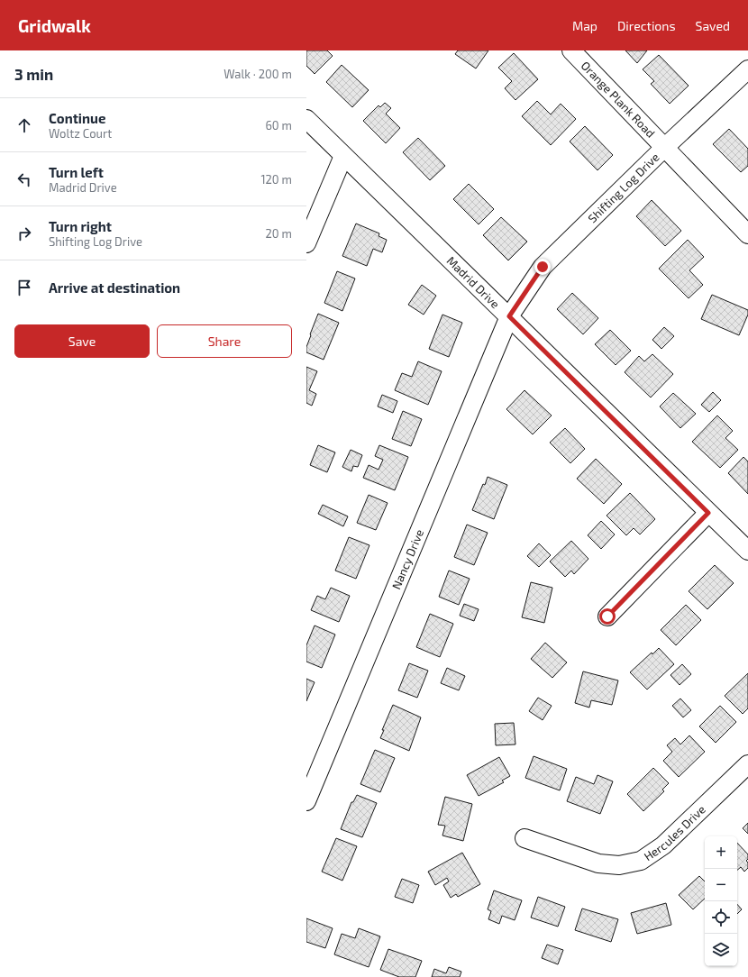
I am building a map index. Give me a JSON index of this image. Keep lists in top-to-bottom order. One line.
{"streets":{"street":["Orange Plank Road","Shifting Log Drive","Madrid Drive","Nancy Drive","Hercules Drive"]},"crossings":[["Orange Plank Road","Shifting Log Drive"],["Shifting Log Drive","Madrid Drive"],["Shifting Log Drive","Nancy Drive"],["Madrid Drive","Nancy Drive"]],"page":{"header":"Gridwalk","nav":["Map","Directions","Saved"],"heading":["3 min","Walk · 200 m"],"list":[["Continue","Woltz Court","60 m"],["Turn left","Madrid Drive","120 m"],["Turn right","Shifting Log Drive","20 m"],"Arrive at destination"],"buttons":["Save","Share"],"map_buttons":["+","−"]}}
